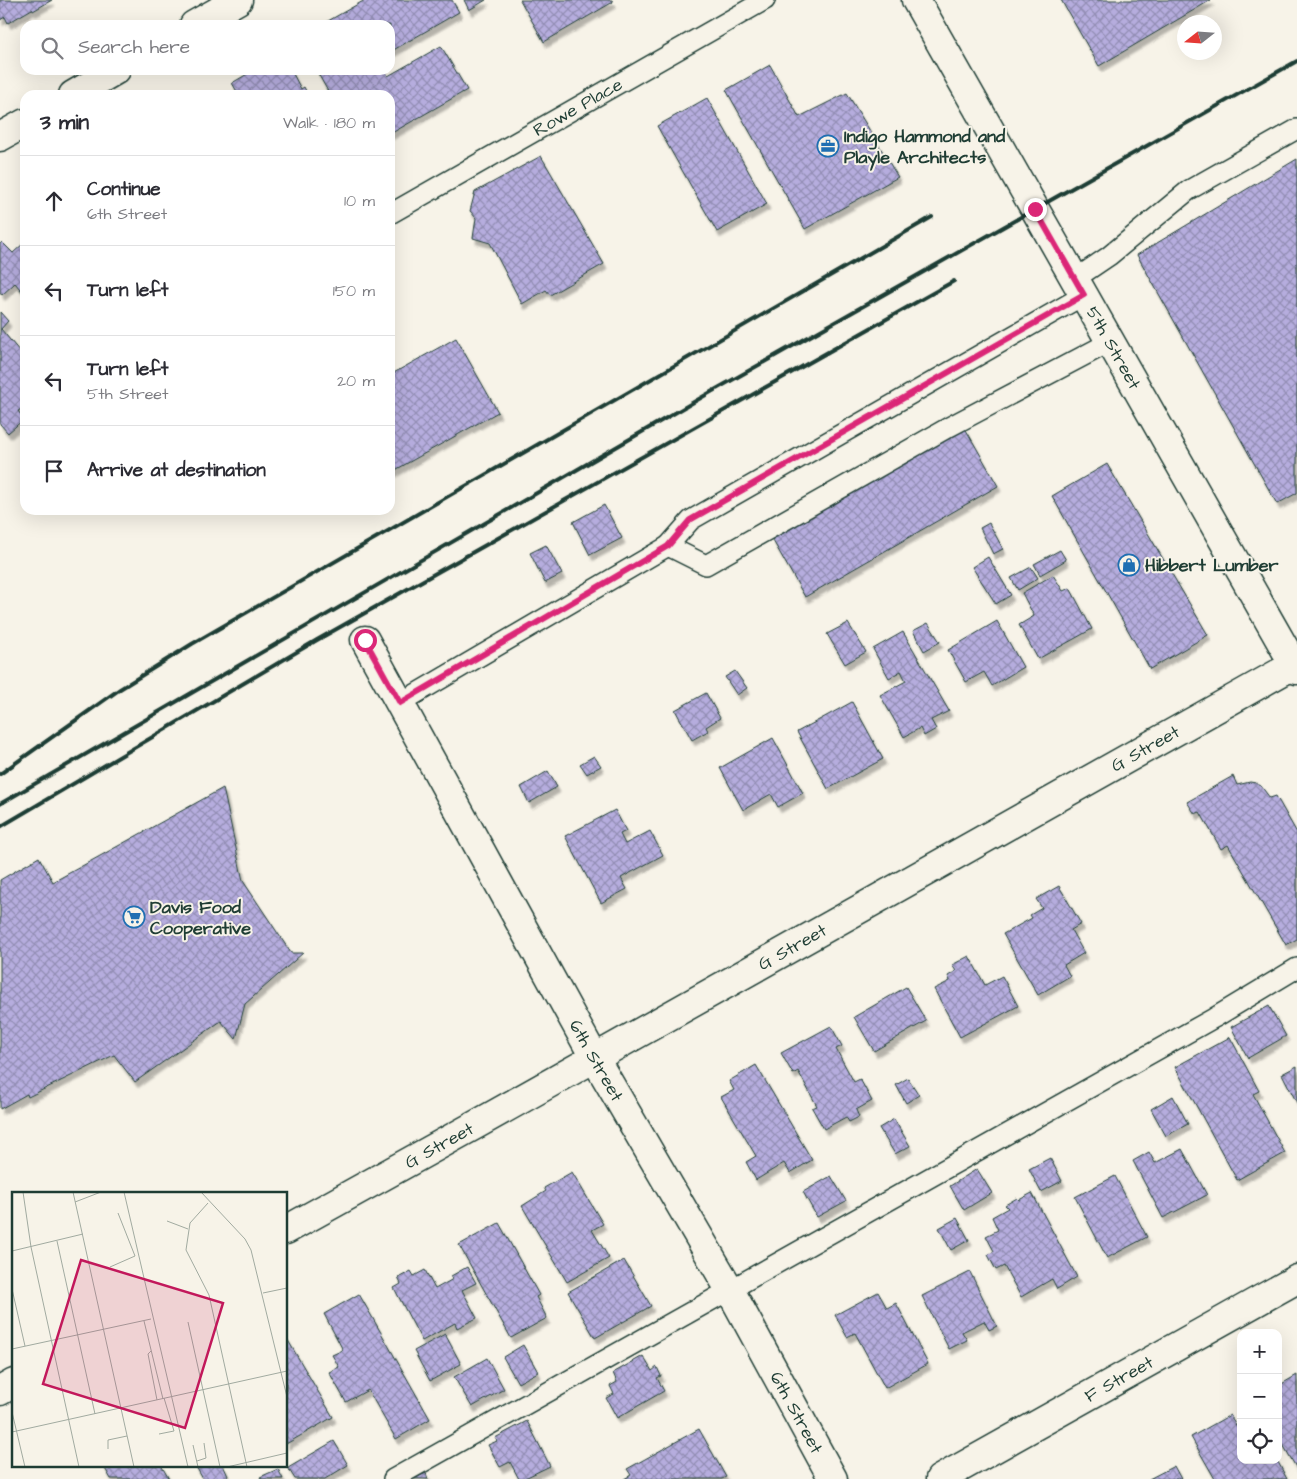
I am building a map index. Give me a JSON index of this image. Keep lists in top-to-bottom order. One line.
{"streets":{"street":["5th Street","G Street","6th Street","F Street"],"lane":["Rowe Place"]},"crossings":[["5th Street","G Street"],["G Street","6th Street"]],"places":{"office":["Indigo Hammond and Playle Architects"],"shop":["Hibbert Lumber"],"supermarket":["Davis Food Cooperative"]},"north":"left","page":{"search":"Search here","heading":["3 min","Walk · 180 m"],"list":[["Continue","6th Street","10 m"],["Turn left","150 m"],["Turn left","5th Street","20 m"],"Arrive at destination"],"map_buttons":["+","−"]}}
